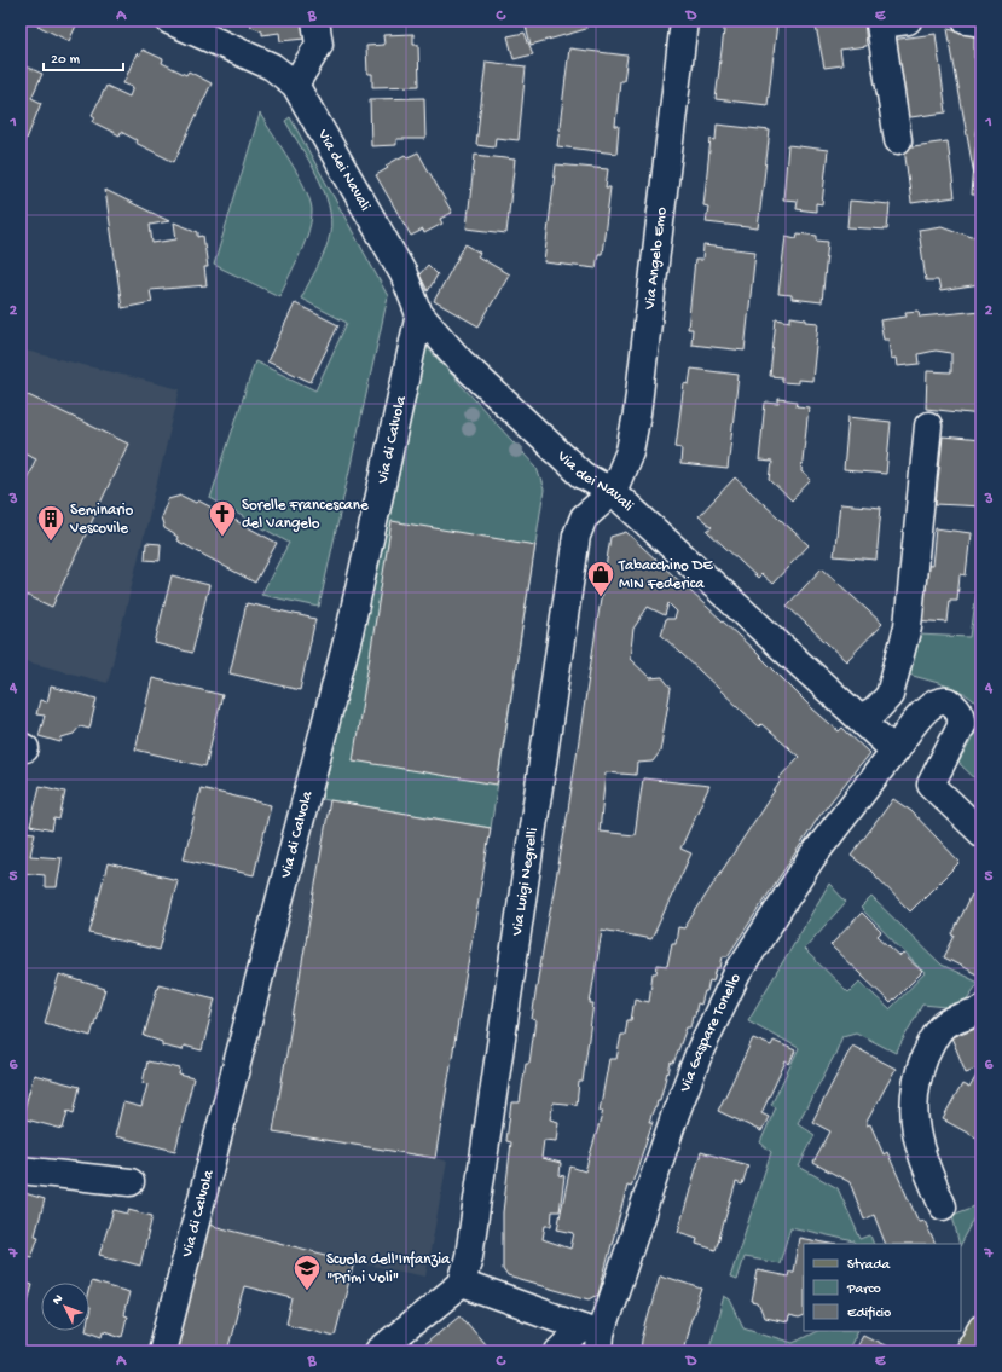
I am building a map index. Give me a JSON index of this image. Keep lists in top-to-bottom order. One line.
{"streets":{"street":["Via dei Navali","Via Angelo Emo","Via di Calvola","Via Luigi Negrelli","Via Gaspare Tonello"]},"crossings":[["Via dei Navali","Via Angelo Emo"],["Via dei Navali","Via di Calvola"],["Via dei Navali","Via Luigi Negrelli"],["Via dei Navali","Via Gaspare Tonello"],["Via Angelo Emo","Via Luigi Negrelli"]],"places":{"church":["Sorelle Francescane del Vangelo"],"building":["Seminario Vescovile"],"shop":["Tabacchino DE MIN Federica"],"school or university":["Scuola dell'Infanzia \"Primi Voli\""]},"legend":["Strada","Parco","Edificio"],"scale_bar":"20 m","north":"top left","grid":{"columns":["A","B","C","D","E"],"rows":["1","2","3","4","5","6","7"]}}
